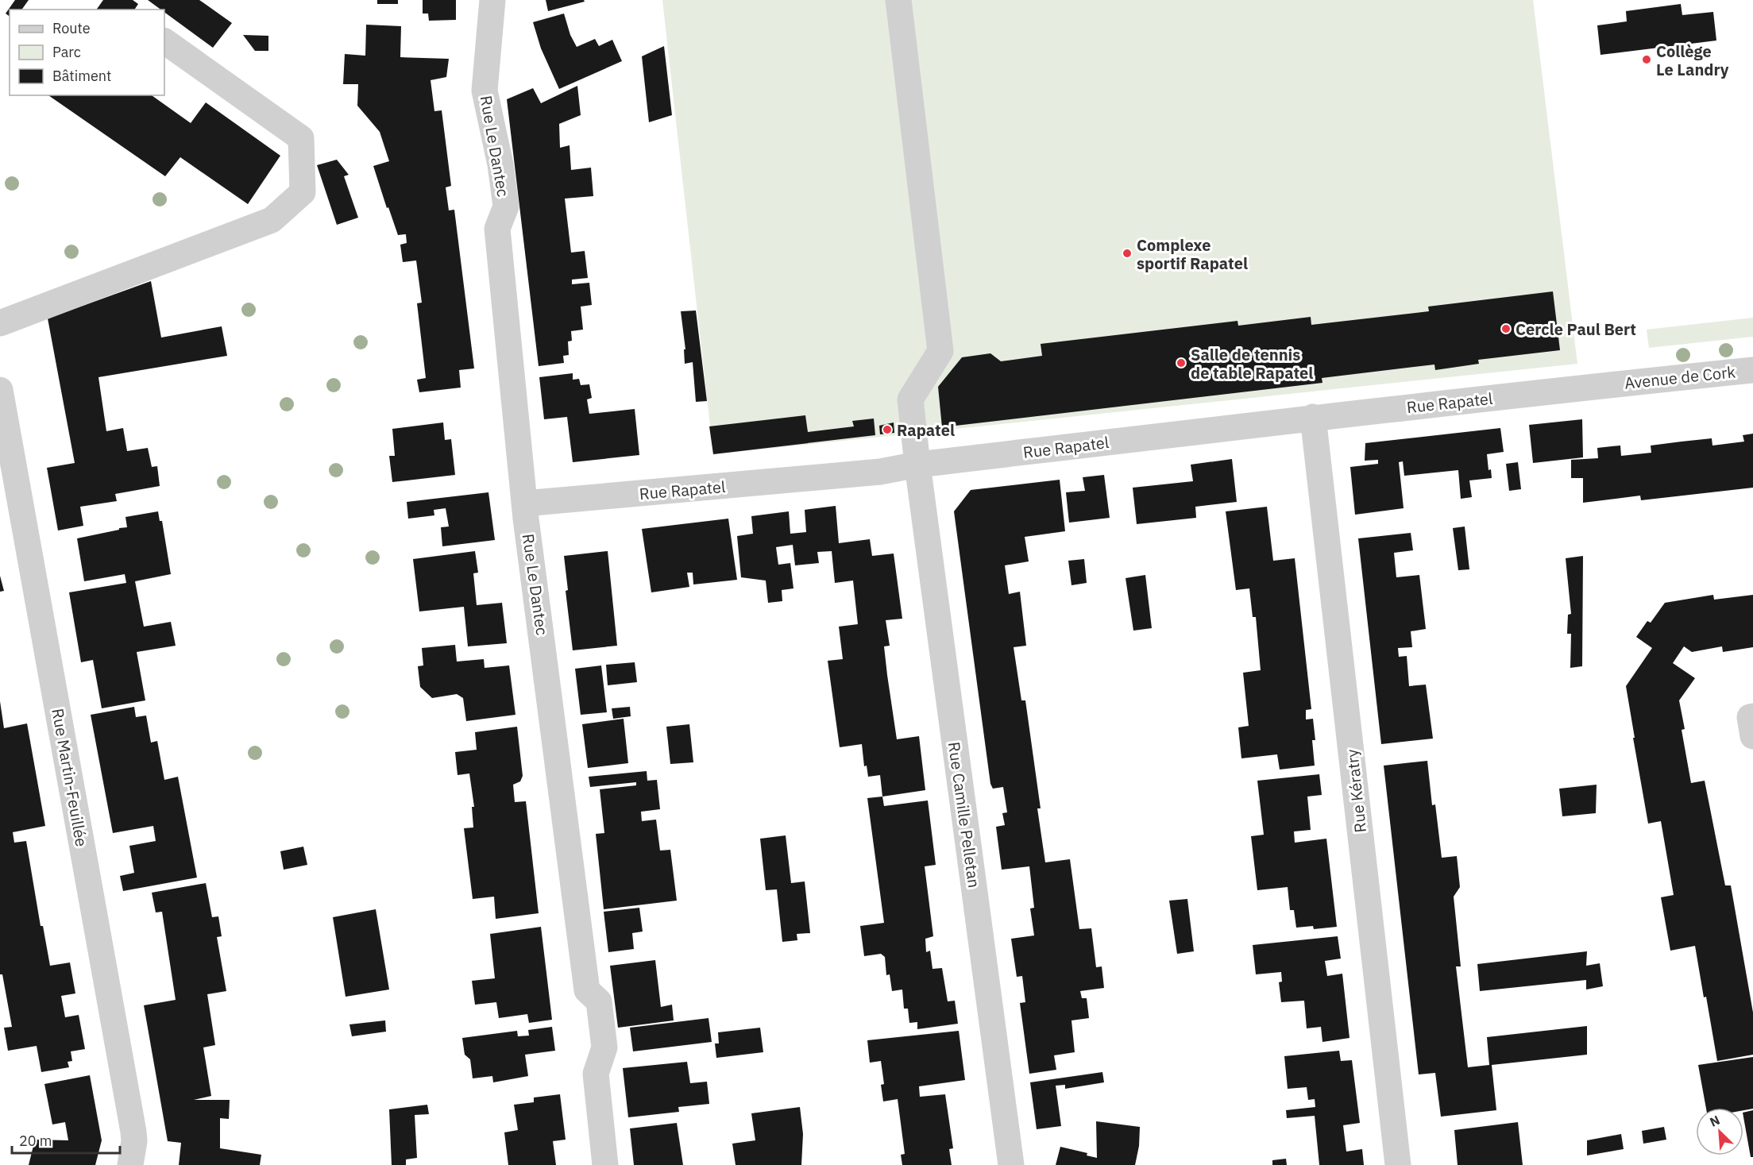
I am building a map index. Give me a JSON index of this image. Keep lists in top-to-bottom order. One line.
{"streets":{"street":["Rue Le Dantec","Avenue de Cork","Rue Rapatel","Rue Martin-Feuillée","Rue Kératry","Rue Camille Pelletan"]},"crossings":[["Rue Le Dantec","Rue Rapatel"],["Avenue de Cork","Rue Rapatel"],["Rue Rapatel","Rue Kératry"],["Rue Rapatel","Rue Camille Pelletan"]],"places":["Collège Le Landry","Complexe sportif Rapatel","Cercle Paul Bert","Salle de tennis de table Rapatel","Rapatel"],"legend":["Route","Parc","Bâtiment"],"scale_bar":"20 m","north":"top left"}
